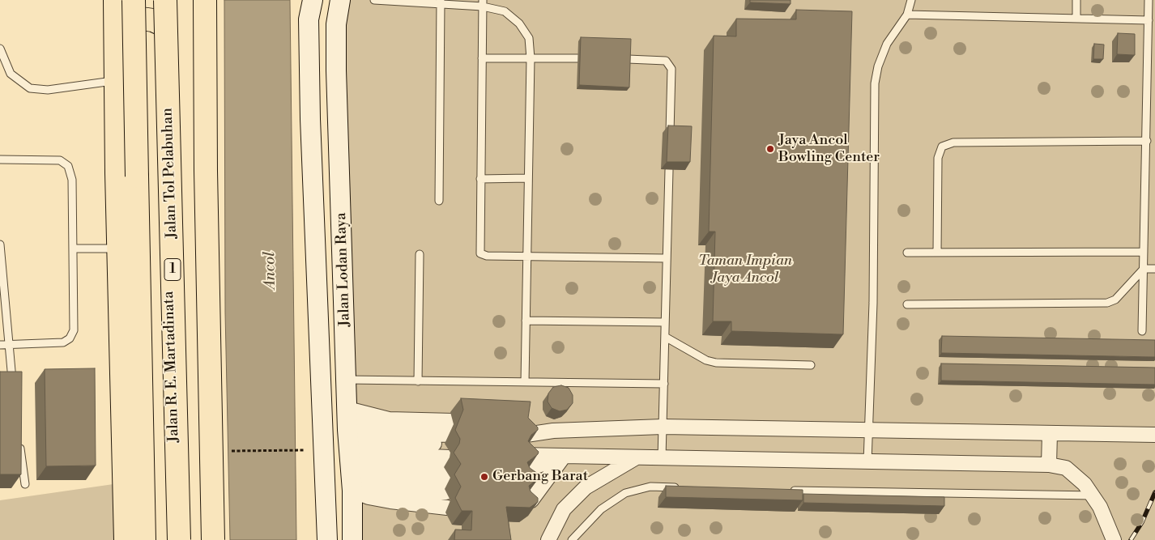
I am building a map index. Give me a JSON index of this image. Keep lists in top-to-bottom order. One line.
{"streets":{"highway":["Jalan Tol Pelabuhan","1","Jalan R. E. Martadinata"],"main road":["Jalan Lodan Raya"]},"crossings":[["Jalan Tol Pelabuhan","Jalan R. E. Martadinata"]],"water":["Ancol"],"parks":["Taman Impian Jaya Ancol"],"places":["Jaya Ancol Bowling Center","Gerbang Barat"]}
